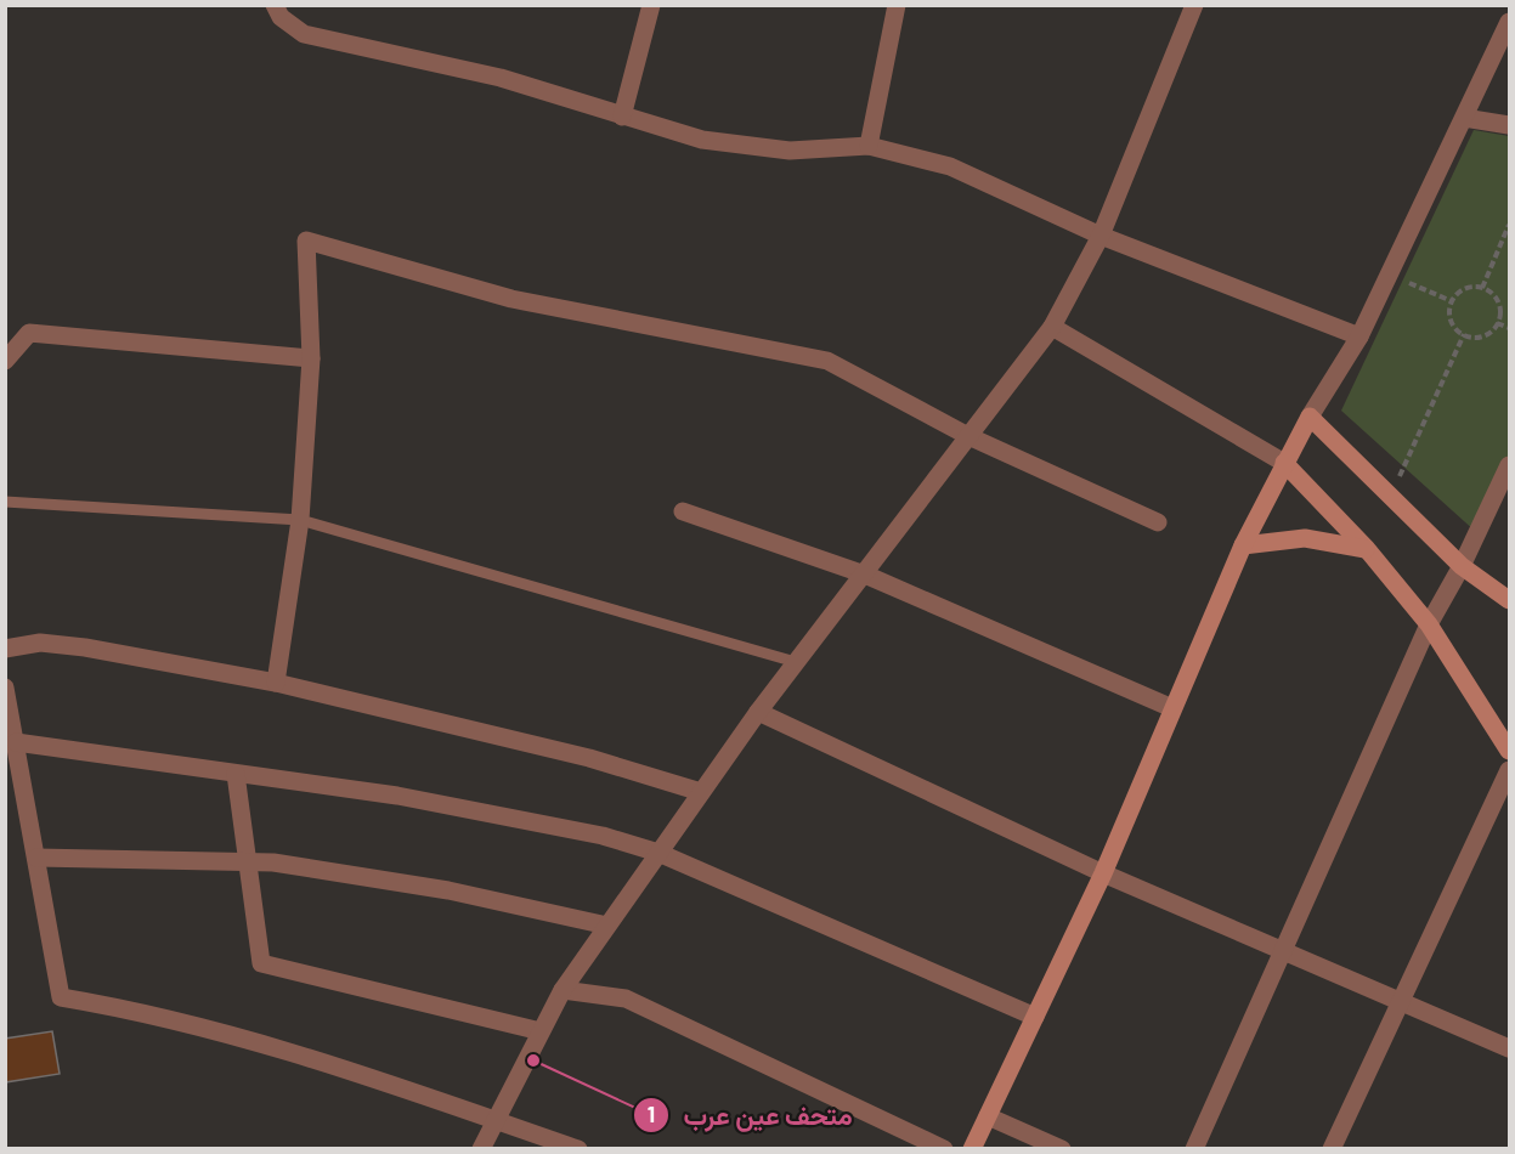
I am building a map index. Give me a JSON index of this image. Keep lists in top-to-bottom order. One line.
{"places":["متحف عين عرب"]}
